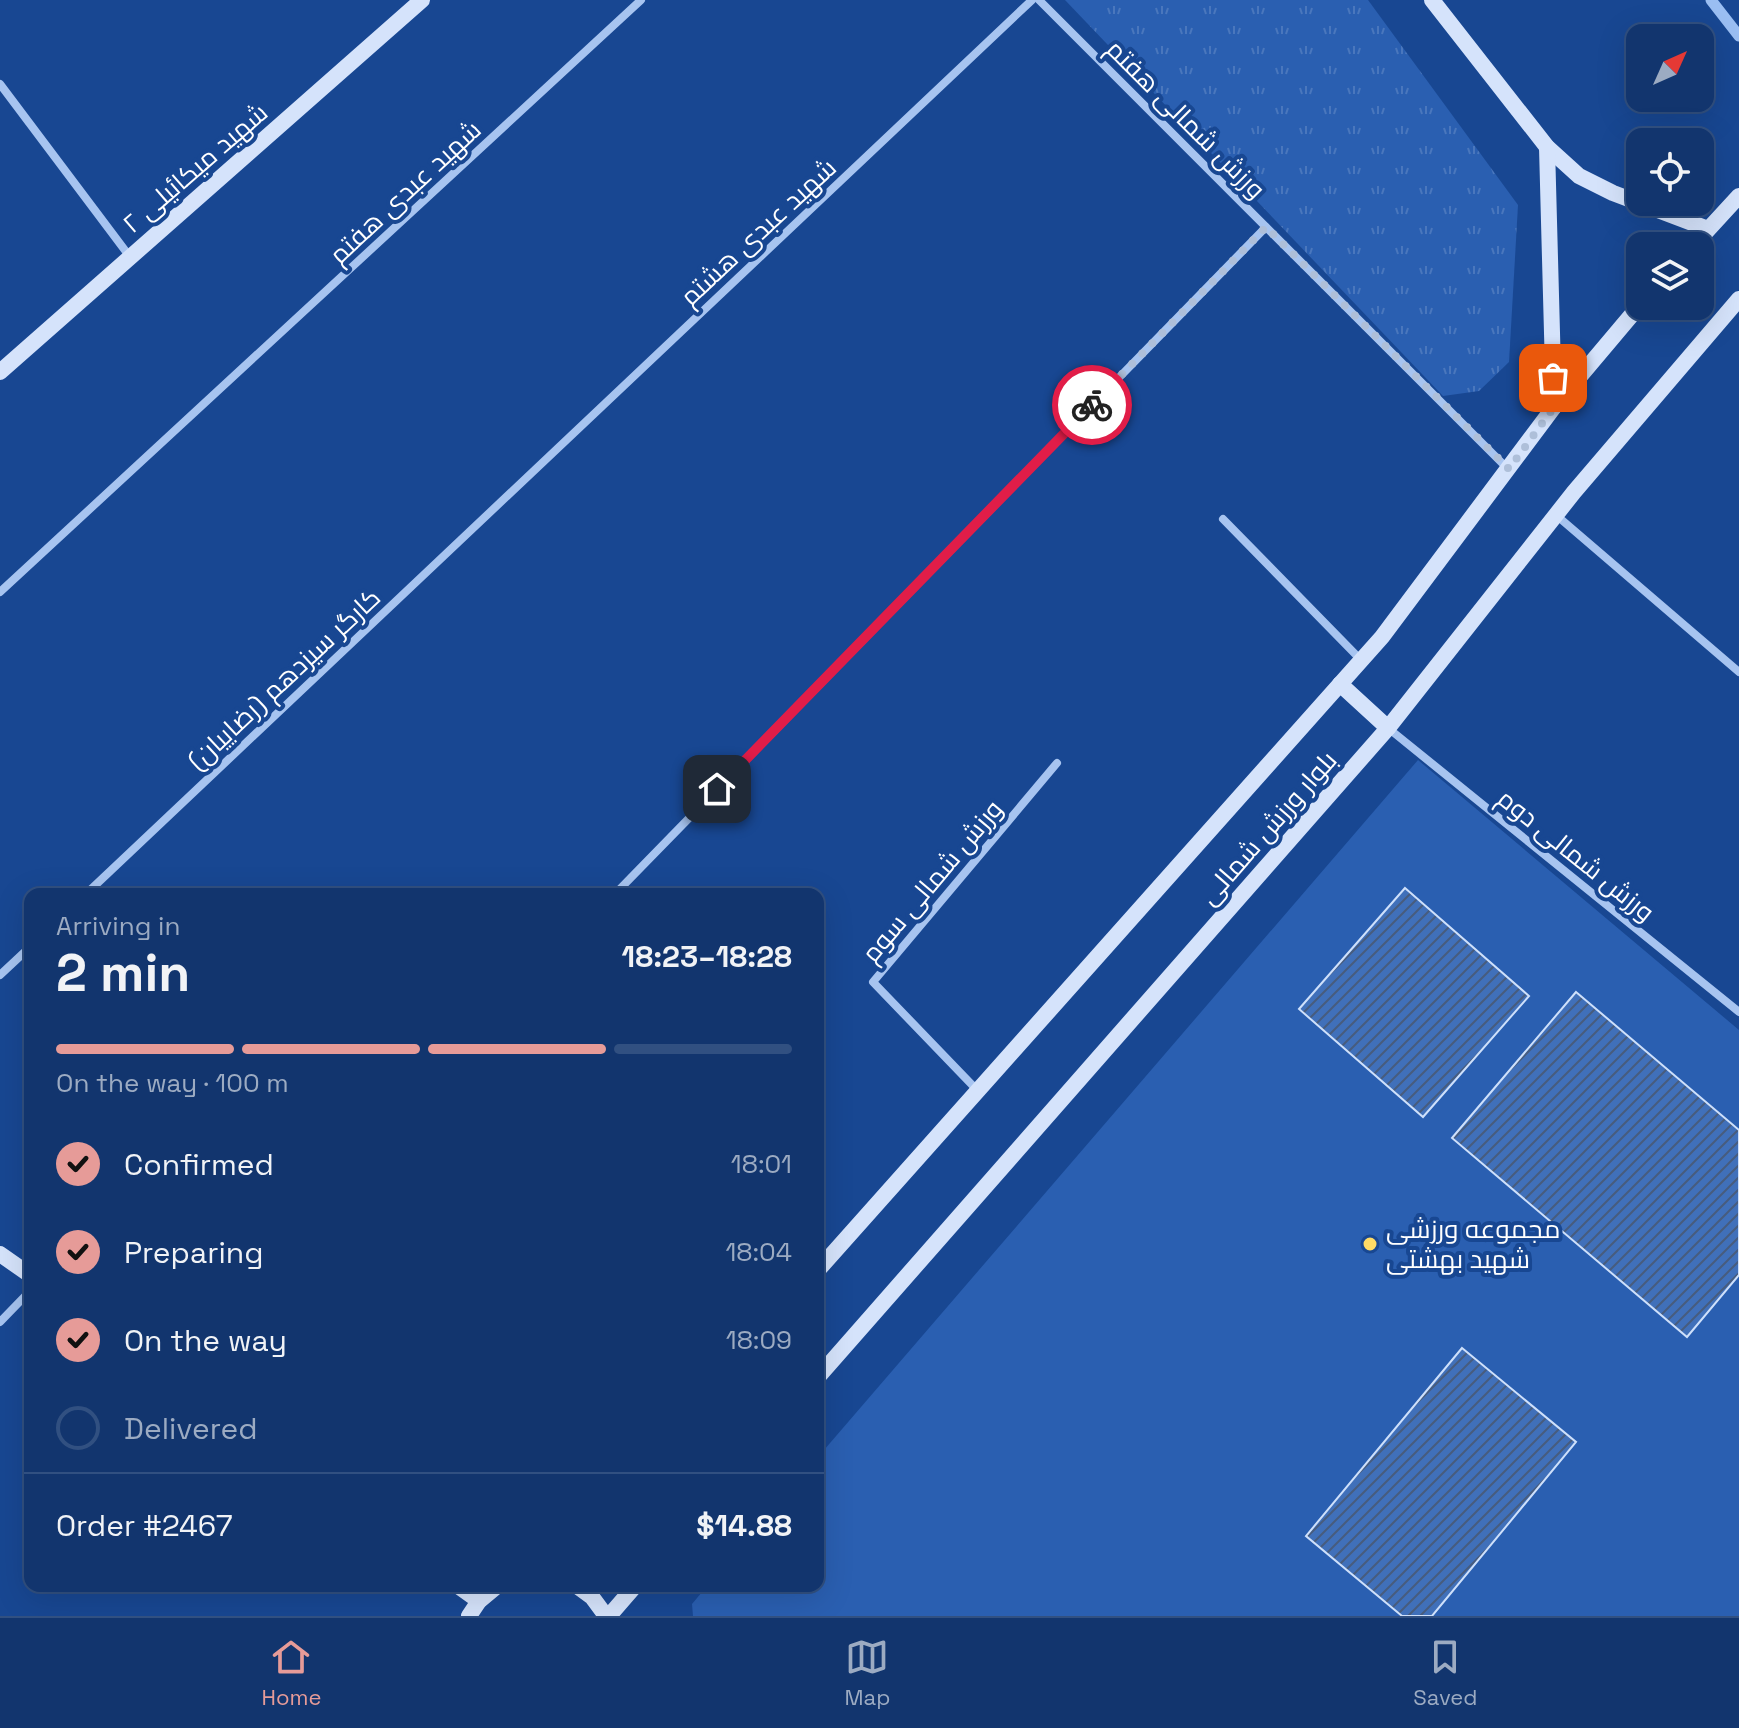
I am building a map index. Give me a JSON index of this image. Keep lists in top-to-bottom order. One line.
{"streets":{"main road":["شهید میکائیلی ۲","بلوار ورزش شمالی"],"street":["ورزش شمالی هفتم","شهید عبدی هفتم","شهید عبدی هشتم","کارگر سیزدهم (رضاییان)","ورزش شمالی دوم","ورزش شمالی سوم"]},"crossings":[["ورزش شمالی هفتم","بلوار ورزش شمالی"],["شهید عبدی هشتم","کارگر سیزدهم (رضاییان)"],["بلوار ورزش شمالی","ورزش شمالی دوم"],["بلوار ورزش شمالی","ورزش شمالی سوم"]],"places":["مجموعه ورزشی شهید بهشتی"],"north":"top right","page":{"heading":["2 min","Arriving in","18:23–18:28"],"panel":["Order #2467","$14.88"],"bar":"On the way · 100 m","list":[["Confirmed","18:01"],["Preparing","18:04"],["On the way","18:09"],"Delivered"],"tabs":["Home","Map","Saved"]}}
